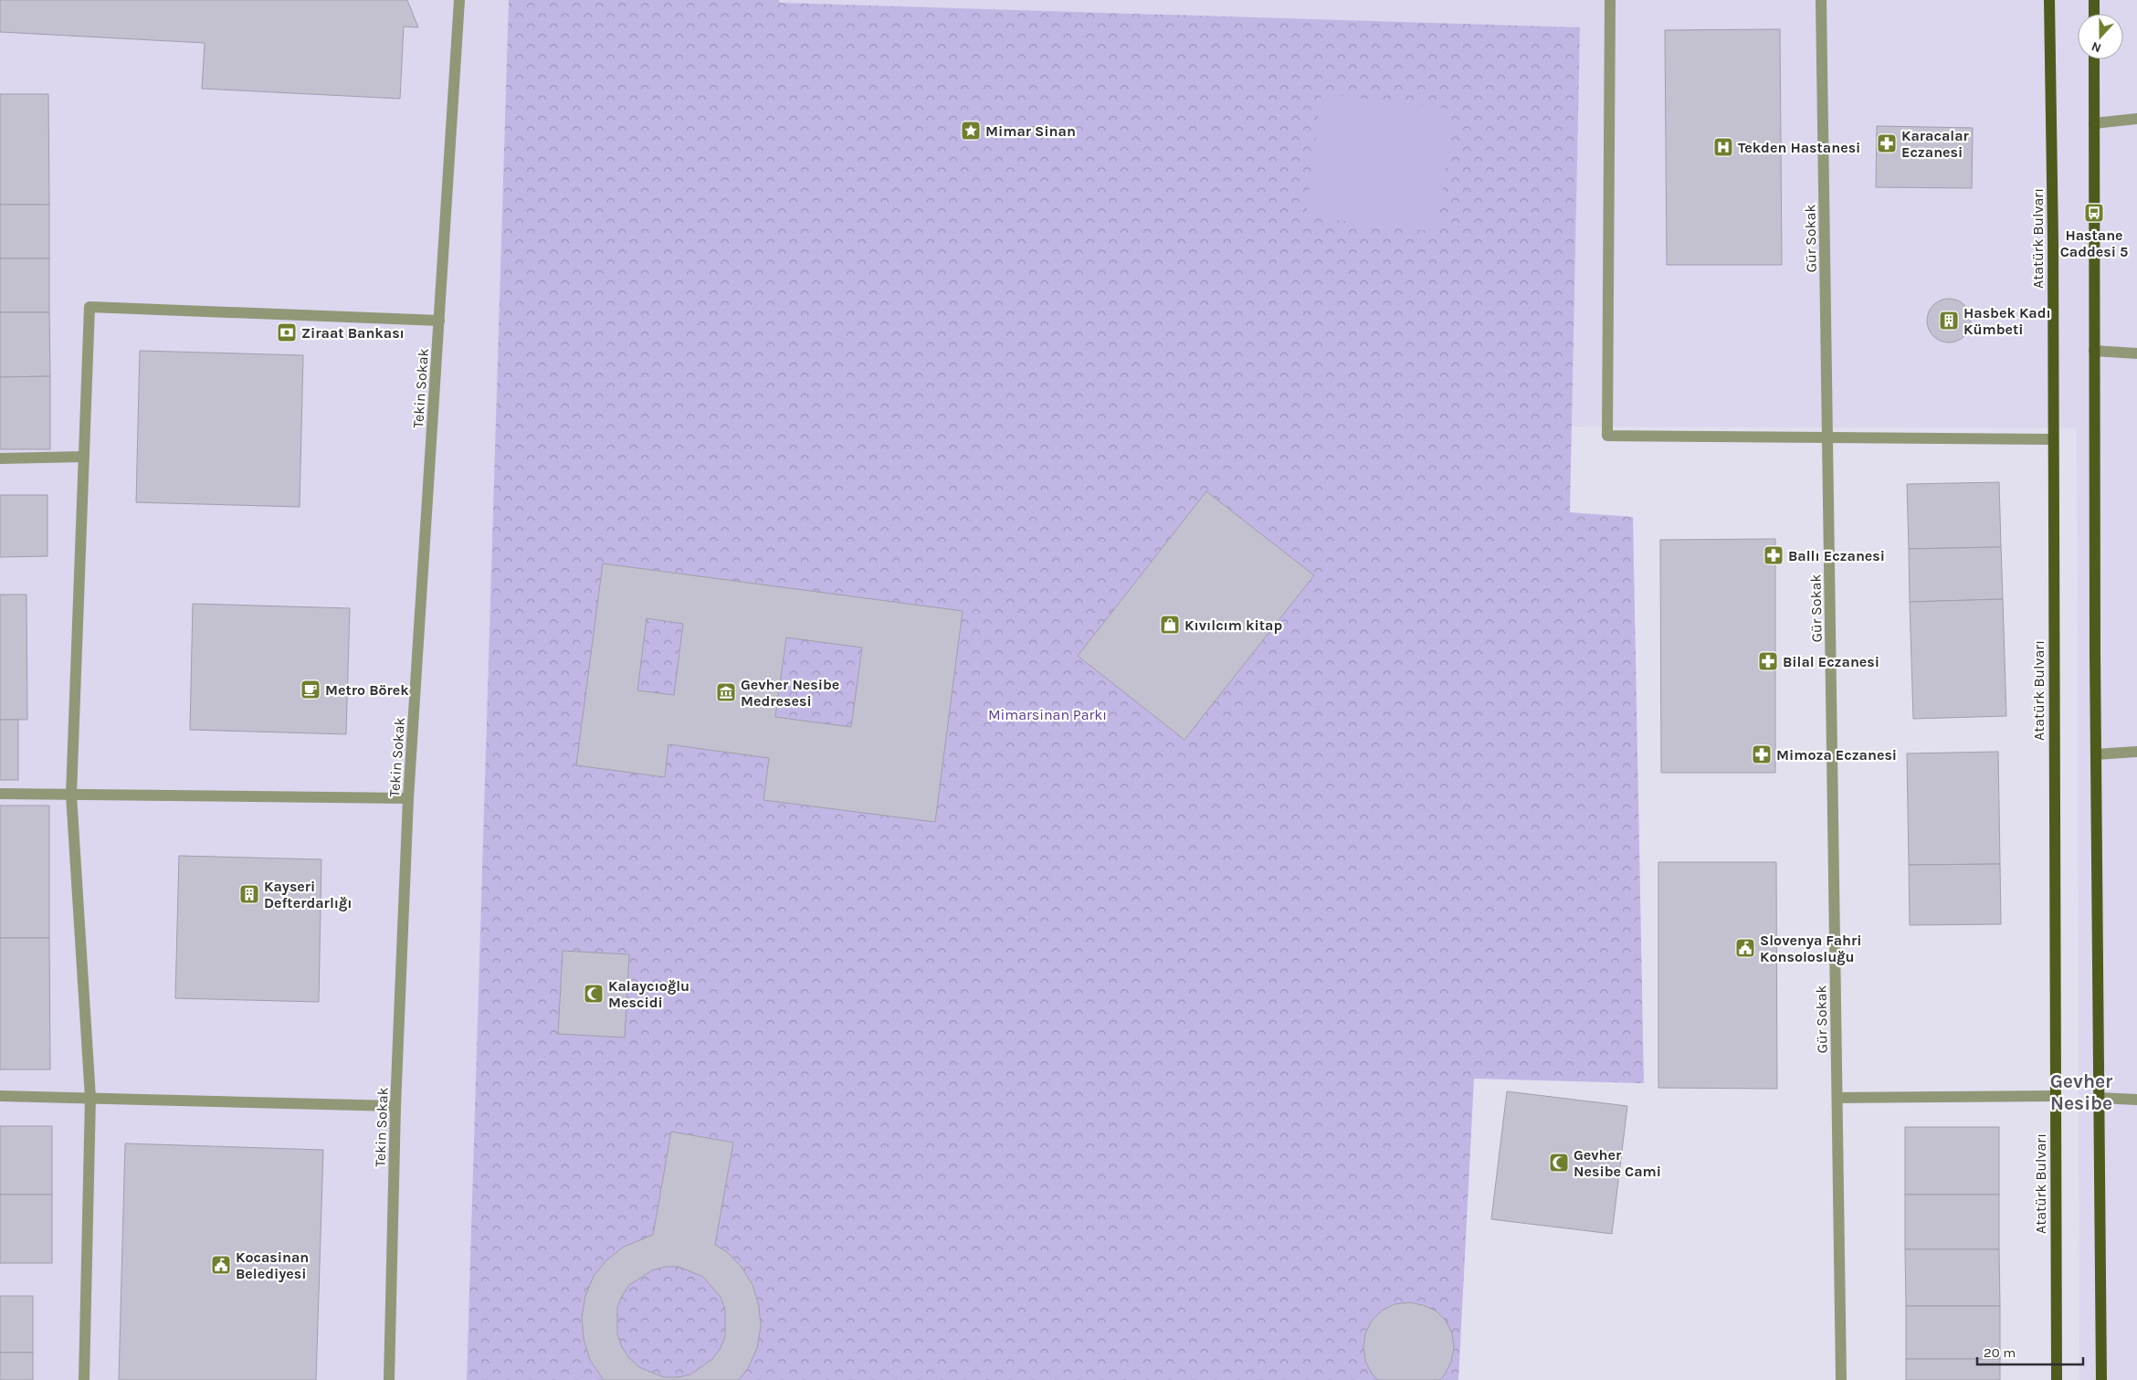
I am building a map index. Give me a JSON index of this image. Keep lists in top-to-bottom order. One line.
{"streets":{"main road":["Atatürk Bulvarı"],"street":["Gür Sokak","Tekin Sokak"]},"districts":["Gevher Nesibe"],"parks":["Mimarsinan Parkı"],"places":{"place":["Mimar Sinan"],"pharmacy":["Karacalar Eczanesi","Ballı Eczanesi","Bilal Eczanesi","Mimoza Eczanesi"],"hospital":["Tekden Hastanesi"],"bus stop":["Hastane Caddesi 5"],"building":["Hasbek Kadı Kümbeti","Kayseri Defterdarlığı"],"bank":["Ziraat Bankası"],"shop":["Kıvılcım kitap"],"cafe":["Metro Börek"],"museum":["Gevher Nesibe Medresesi"],"public building":["Slovenya Fahri Konsolosluğu","Kocasinan Belediyesi"],"mosque":["Kalaycıoğlu Mescidi","Gevher Nesibe Cami"]},"scale_bar":"20 m","north":"bottom"}
